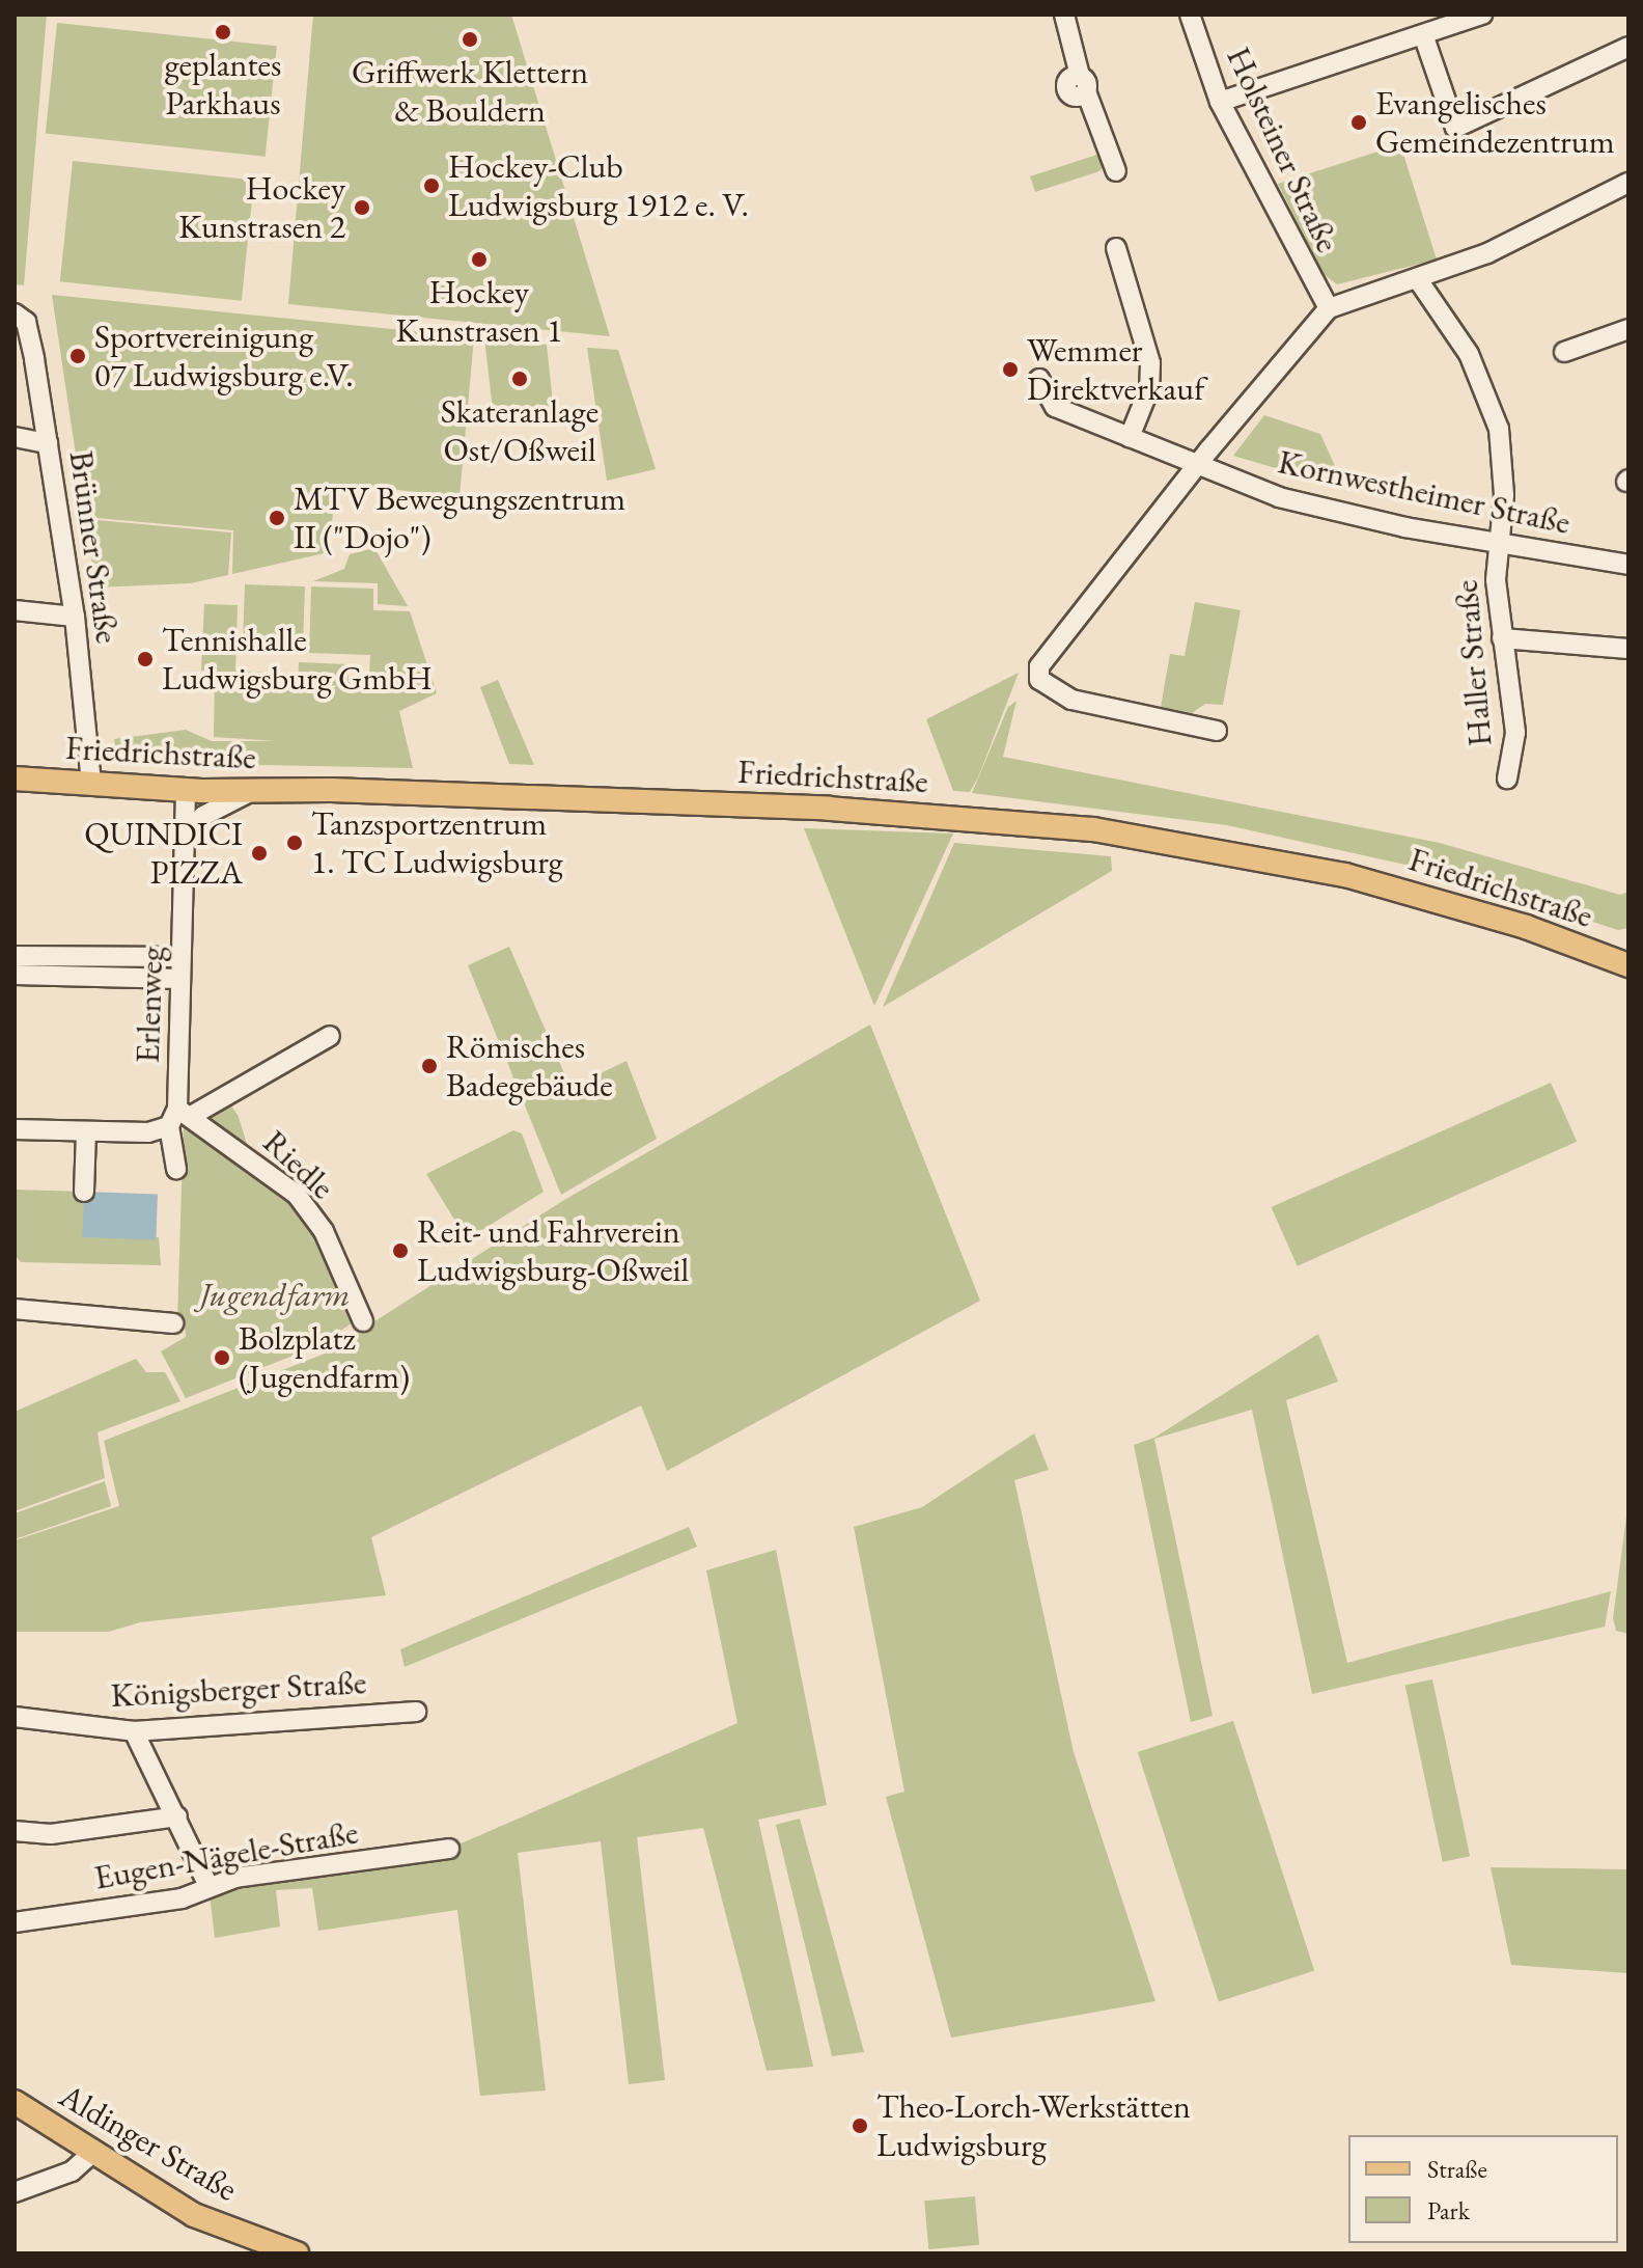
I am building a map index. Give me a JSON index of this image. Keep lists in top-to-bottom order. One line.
{"streets":{"main road":["Friedrichstraße","Aldinger Straße"],"street":["Holsteiner Straße","Kornwestheimer Straße","Brünner Straße","Haller Straße","Erlenweg","Riedle","Königsberger Straße","Eugen-Nägele-Straße"]},"crossings":[["Kornwestheimer Straße","Haller Straße"],["Brünner Straße","Friedrichstraße"],["Friedrichstraße","Erlenweg"],["Erlenweg","Riedle"]],"parks":["Jugendfarm"],"places":["geplantes Parkhaus","Griffwerk Klettern & Bouldern","Evangelisches Gemeindezentrum","Hockey-Club Ludwigsburg 1912 e. V.","Hockey Kunstrasen 2","Hockey Kunstrasen 1","Sportvereinigung 07 Ludwigsburg e.V.","Wemmer Direktverkauf","Skateranlage Ost/Oßweil","MTV Bewegungszentrum II (\"Dojo\")","Tennishalle Ludwigsburg GmbH","Tanzsportzentrum 1. TC Ludwigsburg","QUINDICI PIZZA","Römisches Badegebäude","Reit- und Fahrverein Ludwigsburg-Oßweil","Bolzplatz (Jugendfarm)","Theo-Lorch-Werkstätten Ludwigsburg"],"legend":["Straße","Park"]}
